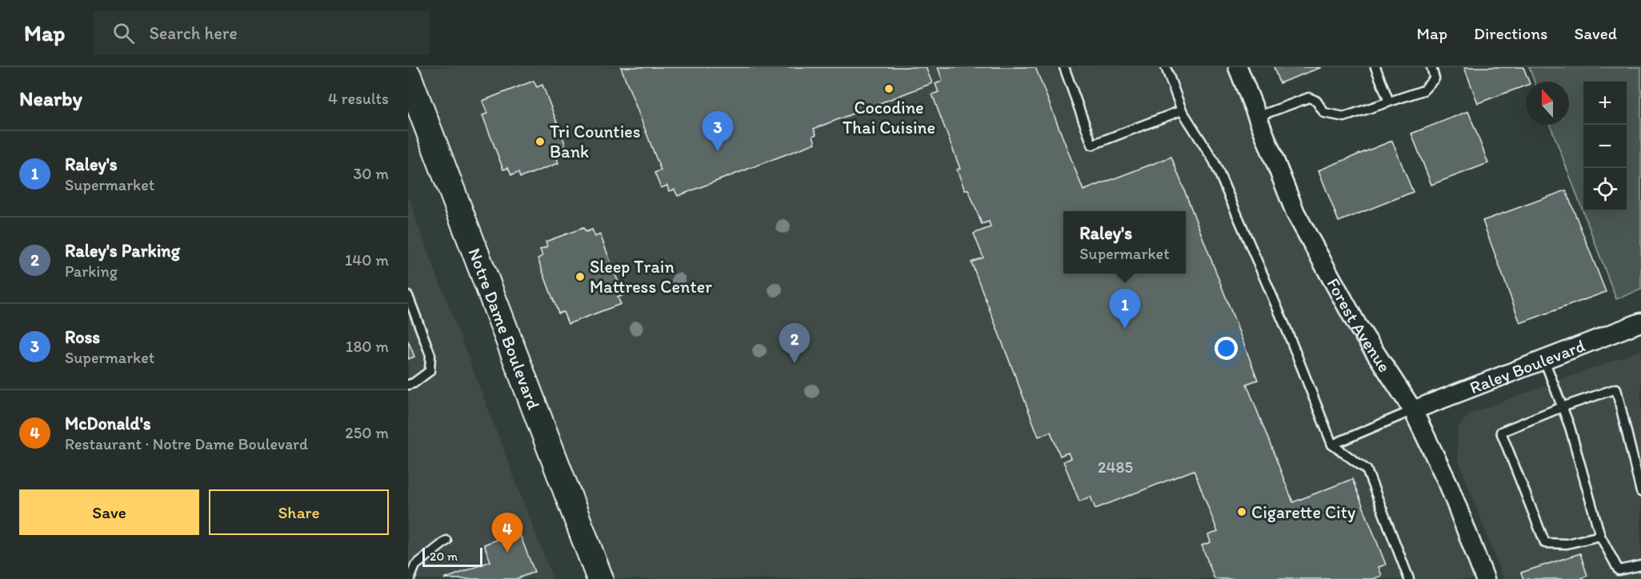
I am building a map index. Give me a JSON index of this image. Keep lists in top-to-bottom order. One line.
{"streets":{"street":["Forest Avenue","Notre Dame Boulevard","Raley Boulevard"]},"crossings":[["Forest Avenue","Raley Boulevard"]],"places":["Cocodine Thai Cuisine","Tri Counties Bank","Sleep Train Mattress Center","Cigarette City"],"house_numbers":["2485"],"scale_bar":"20 m","north":"top","page":{"header":"Map","search":"Search here","nav":["Map","Directions","Saved"],"heading":["Nearby","4 results"],"map_buttons":["+","−"],"pins":["3","1","2","4"],"list":[{"mark":"1","name":"Raley's","note":"Supermarket","value":"30 m"},{"mark":"2","name":"Raley's Parking","note":"Parking","value":"140 m"},{"mark":"3","name":"Ross","note":"Supermarket","value":"180 m"},{"mark":"4","name":"McDonald's","note":"Restaurant · Notre Dame Boulevard","value":"250 m"}],"popup":["Raley's","Supermarket"],"buttons":["Save","Share"],"scale":"20 m"}}
